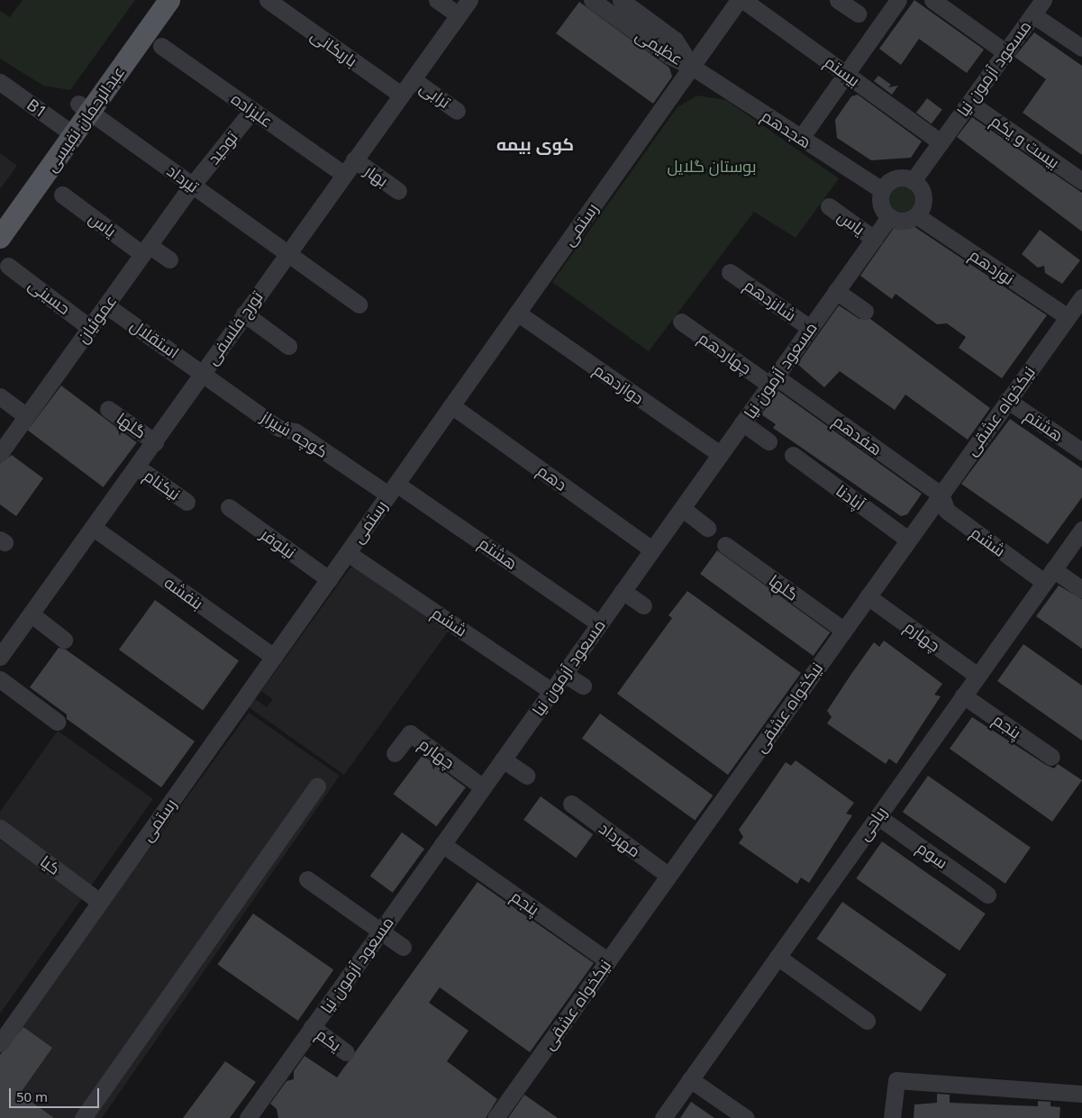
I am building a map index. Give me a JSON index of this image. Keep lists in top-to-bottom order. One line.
{"streets":{"main road":["عبدالرحمان نفیسی"],"street":["عظیمی","باریکانی","مسعود آزمون نیا","بیستم","ترابی","B1","علیزاده","هجدهم","بیست و یکم","توحید","بهار","تیرداد","یاس","رستمی","نوزدهم","حسینی","شانزدهم","عموئیان","تورج فلسفی","استقلال","چهاردهم","دوازدهم","نیکخواه عشقی","گلها","هشتم","کوچه شیراز","هفدهم","دهم","نیکنام","آپادنا","ششم","نیلوفر","بنفشه","چهارم","پنجم","ریاحی","مهرداد","سوم","کیا","یکم"]},"crossings":[["عظیمی","هجدهم"],["عظیمی","رستمی"],["باریکانی","تورج فلسفی"],["مسعود آزمون نیا","بیستم"],["مسعود آزمون نیا","هجدهم"],["مسعود آزمون نیا","بیست و یکم"],["مسعود آزمون نیا","یاس"],["مسعود آزمون نیا","نوزدهم"],["مسعود آزمون نیا","شانزدهم"],["مسعود آزمون نیا","چهاردهم"],["مسعود آزمون نیا","دوازدهم"],["مسعود آزمون نیا","هشتم"],["مسعود آزمون نیا","هفدهم"],["مسعود آزمون نیا","دهم"],["مسعود آزمون نیا","ششم"],["مسعود آزمون نیا","چهارم"],["مسعود آزمون نیا","پنجم"],["مسعود آزمون نیا","یکم"],["ترابی","تورج فلسفی"],["B1","عبدالرحمان نفیسی"],["علیزاده","توحید"],["علیزاده","تورج فلسفی"],["عبدالرحمان نفیسی","تیرداد"],["هجدهم","رستمی"],["هجدهم","نوزدهم"],["توحید","تیرداد"],["توحید","عموئیان"],["بهار","تورج فلسفی"],["تیرداد","عموئیان"],["تیرداد","تورج فلسفی"],["یاس","عموئیان"],["رستمی","دوازدهم"],["رستمی","هشتم"],["رستمی","کوچه شیراز"],["رستمی","دهم"],["رستمی","ششم"],["رستمی","نیلوفر"],["رستمی","بنفشه"],["رستمی","کیا"],["نوزدهم","نیکخواه عشقی"],["حسینی","عموئیان"],["عموئیان","استقلال"],["تورج فلسفی","استقلال"],["تورج فلسفی","گلها"],["تورج فلسفی","کوچه شیراز"],["تورج فلسفی","نیکنام"],["تورج فلسفی","بنفشه"],["استقلال","کوچه شیراز"],["چهاردهم","هفدهم"],["نیکخواه عشقی","گلها"],["نیکخواه عشقی","هشتم"],["نیکخواه عشقی","هفدهم"],["نیکخواه عشقی","آپادنا"],["نیکخواه عشقی","ششم"],["نیکخواه عشقی","چهارم"],["نیکخواه عشقی","پنجم"],["نیکخواه عشقی","مهرداد"],["هشتم","کوچه شیراز"],["هفدهم","ششم"],["ششم","ریاحی"],["چهارم","ریاحی"],["پنجم","ریاحی"],["ریاحی","سوم"]],"districts":["کوی بیمه"],"parks":["بوستان گلایل"],"scale_bar":"50 m"}
